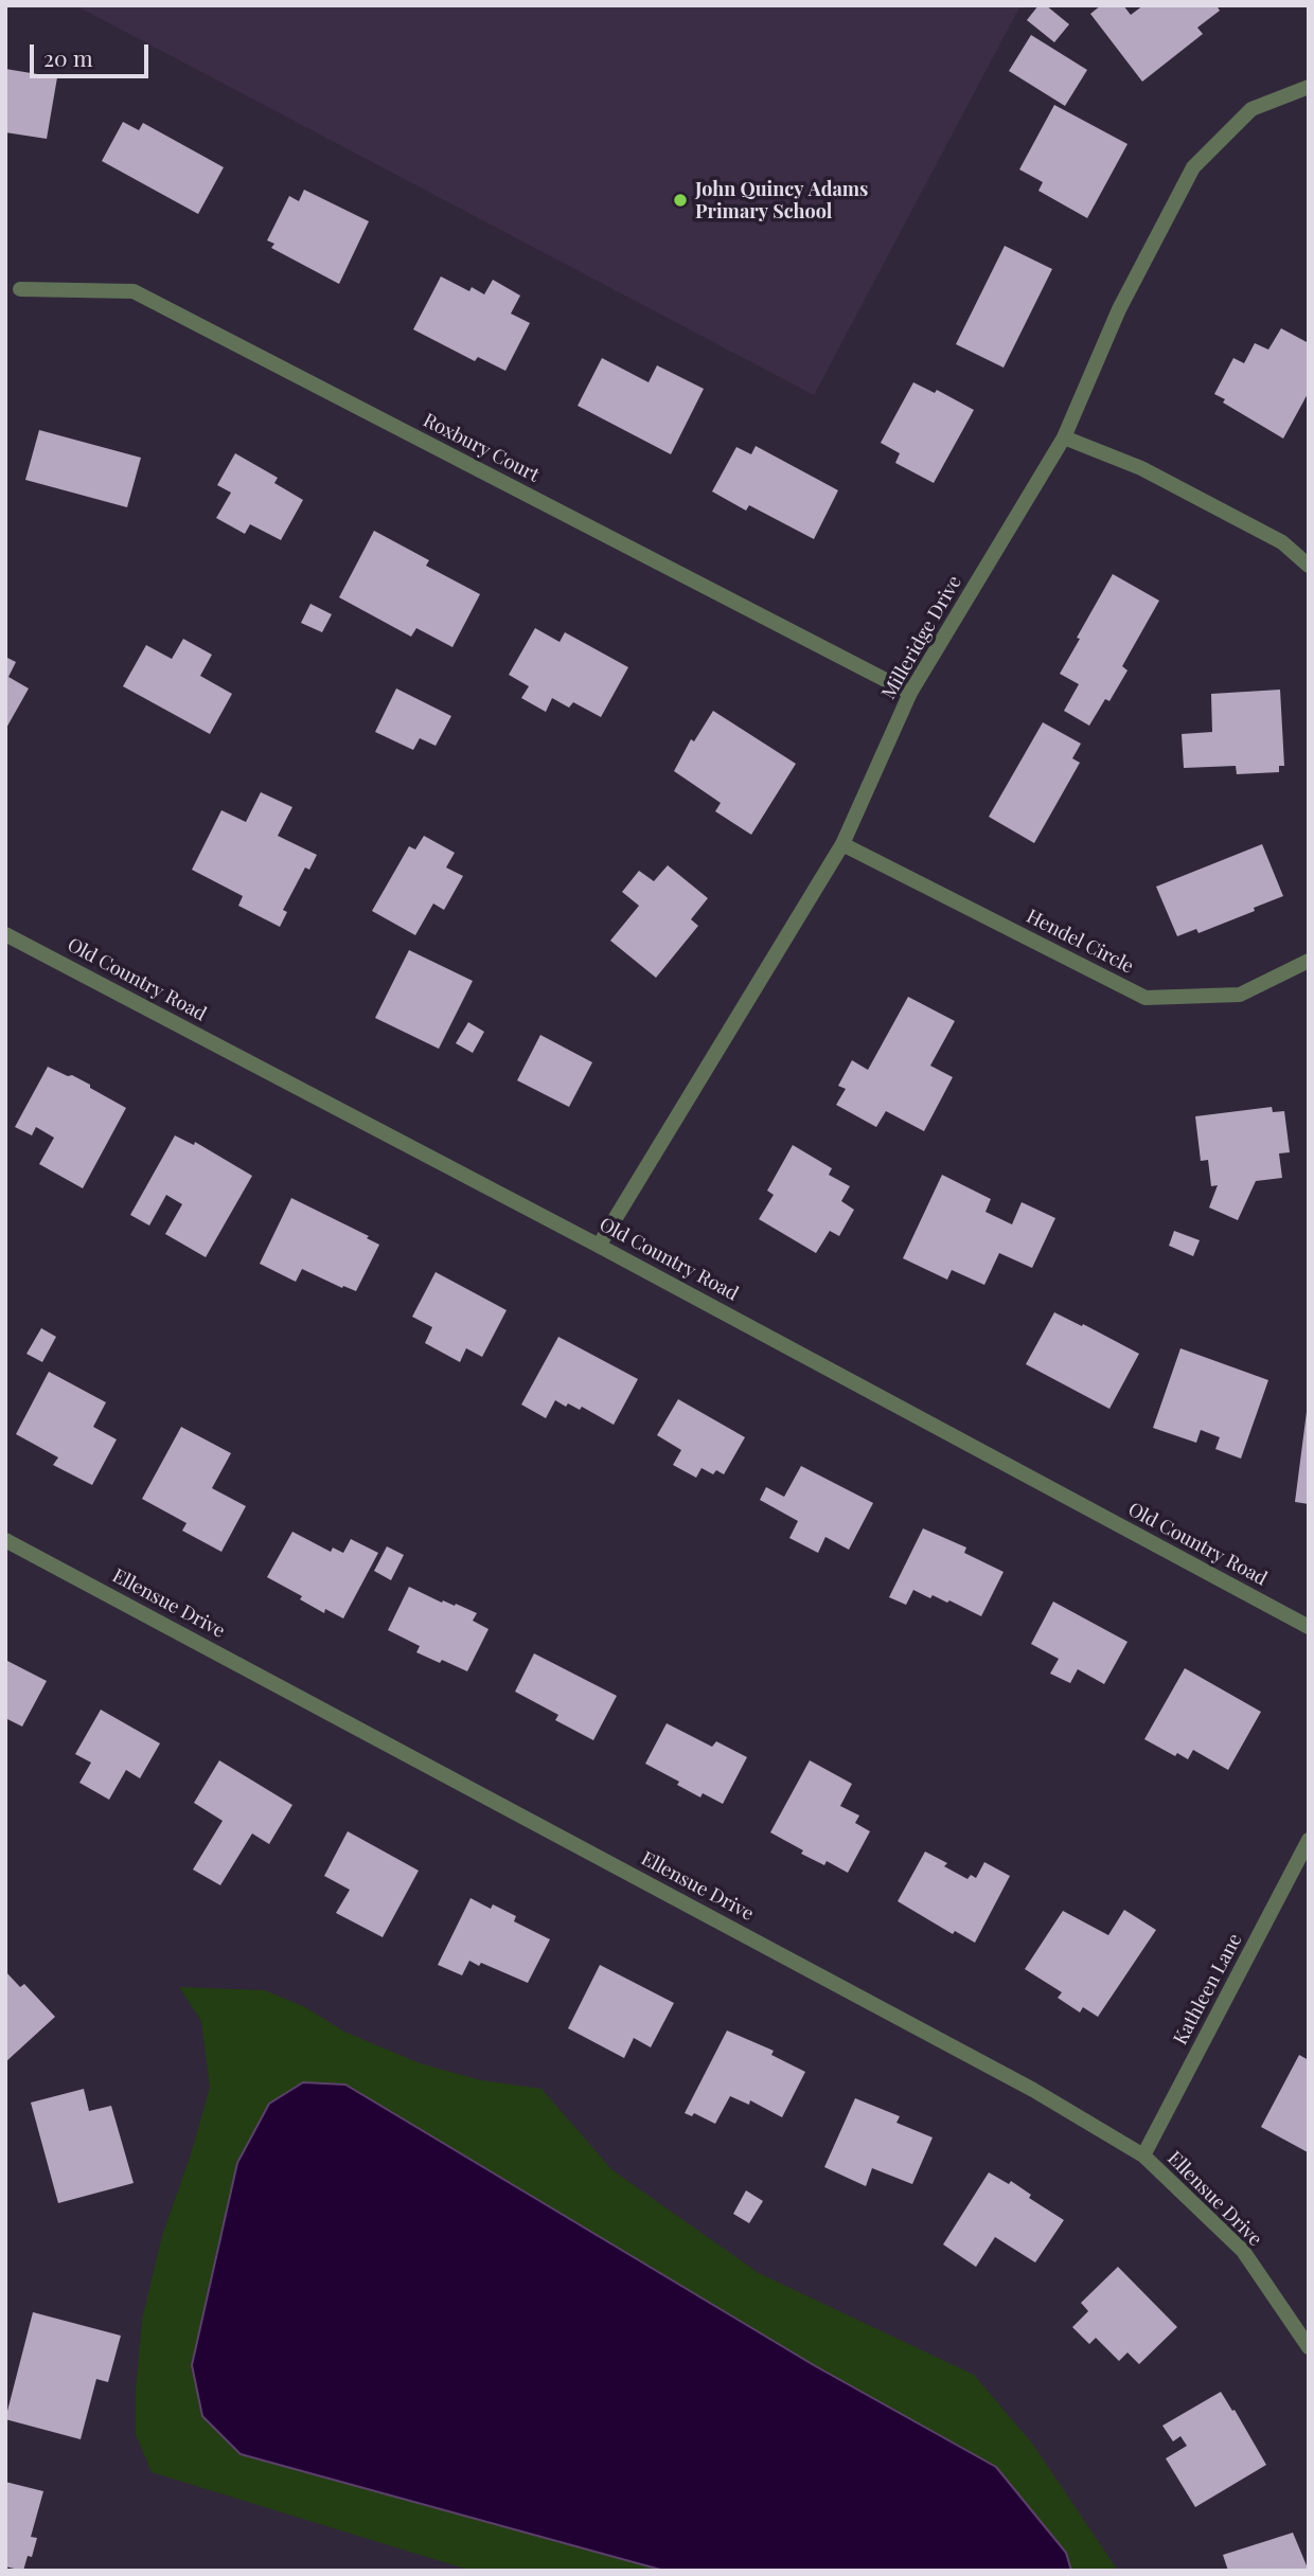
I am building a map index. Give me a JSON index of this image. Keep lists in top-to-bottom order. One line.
{"streets":{"street":["Roxbury Court","Milleridge Drive","Hendel Circle","Old Country Road","Ellensue Drive","Kathleen Lane"]},"crossings":[["Roxbury Court","Milleridge Drive"],["Milleridge Drive","Hendel Circle"],["Milleridge Drive","Old Country Road"],["Ellensue Drive","Kathleen Lane"]],"places":["John Quincy Adams Primary School"],"scale_bar":"20 m"}
